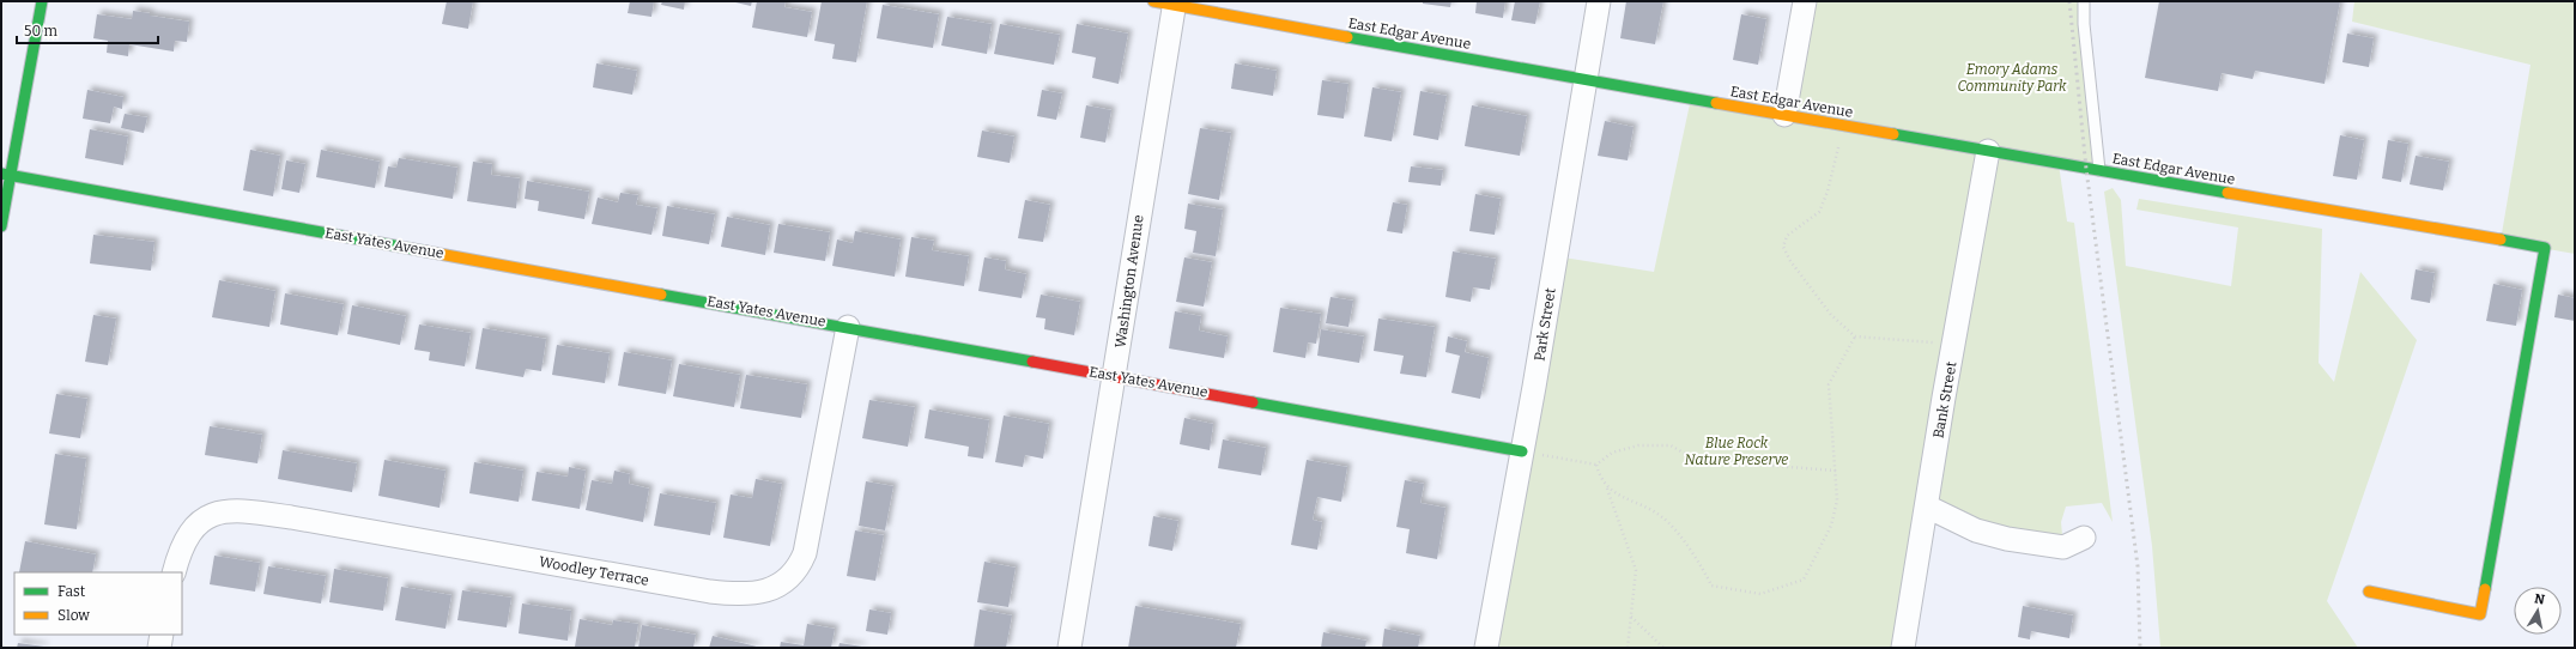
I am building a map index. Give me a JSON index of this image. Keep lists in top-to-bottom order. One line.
{"streets":{"street":["East Edgar Avenue","East Yates Avenue","Washington Avenue","Park Street","Bank Street","Woodley Terrace"]},"crossings":[["East Edgar Avenue","Washington Avenue"],["East Edgar Avenue","Park Street"],["East Edgar Avenue","Bank Street"],["East Yates Avenue","Washington Avenue"],["East Yates Avenue","Park Street"],["East Yates Avenue","Woodley Terrace"]],"parks":["Emory Adams Community Park","Blue Rock Nature Preserve"],"legend":["Fast","Slow"],"scale_bar":"50 m","north":"top"}
